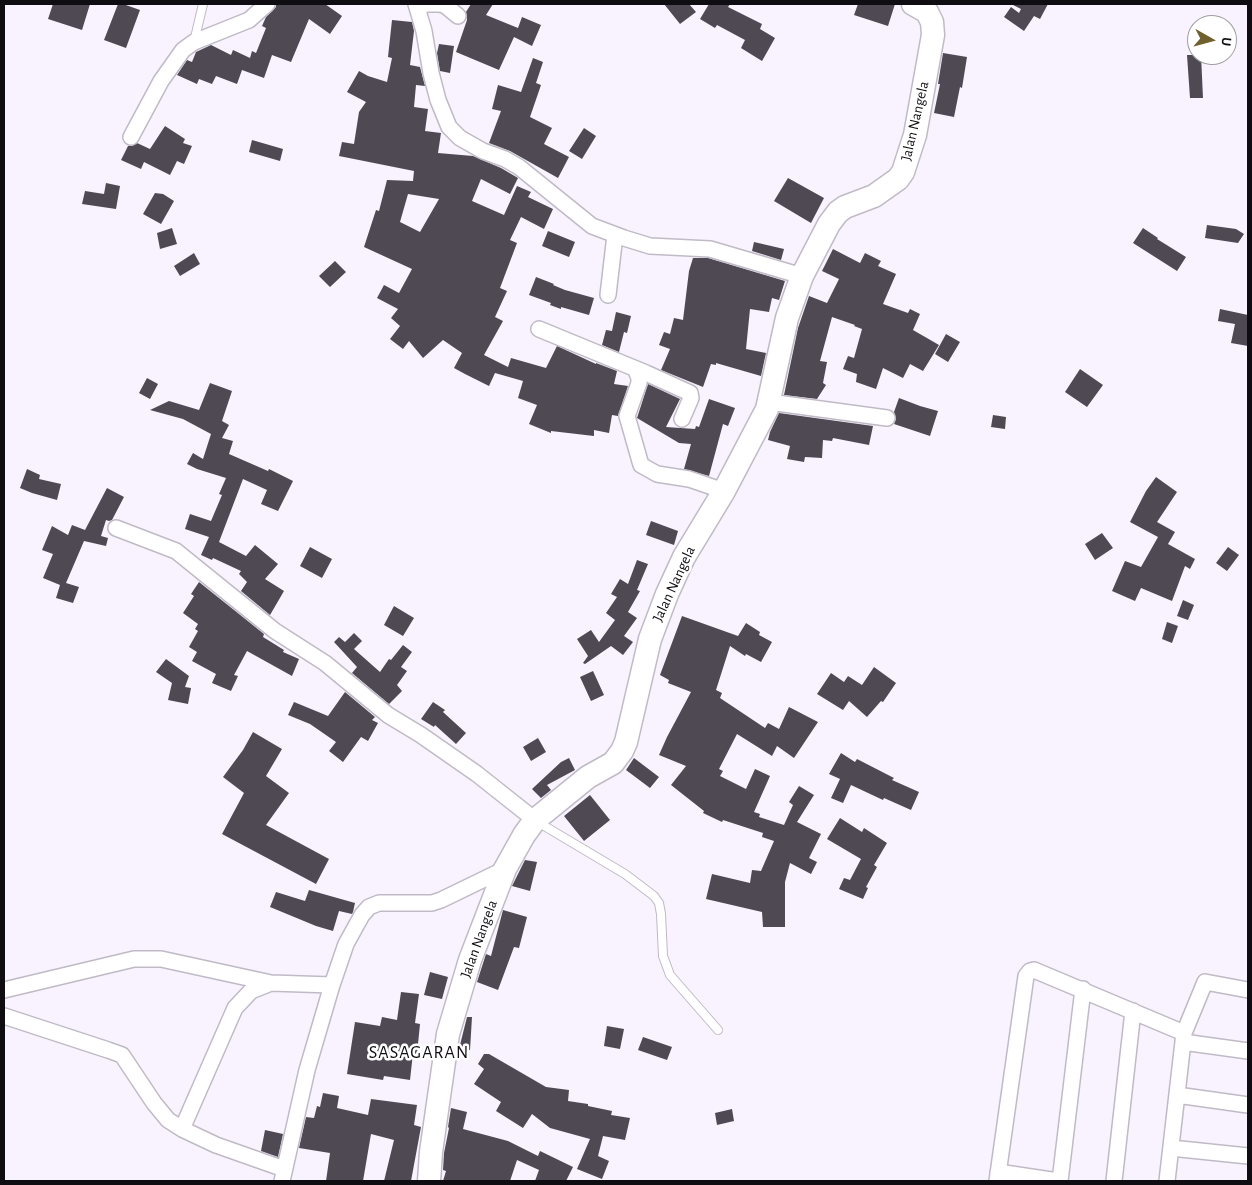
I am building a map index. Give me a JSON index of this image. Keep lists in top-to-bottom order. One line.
{"streets":{"main road":["Jalan Nangela"]},"districts":["SASAGARAN"],"north":"right"}
